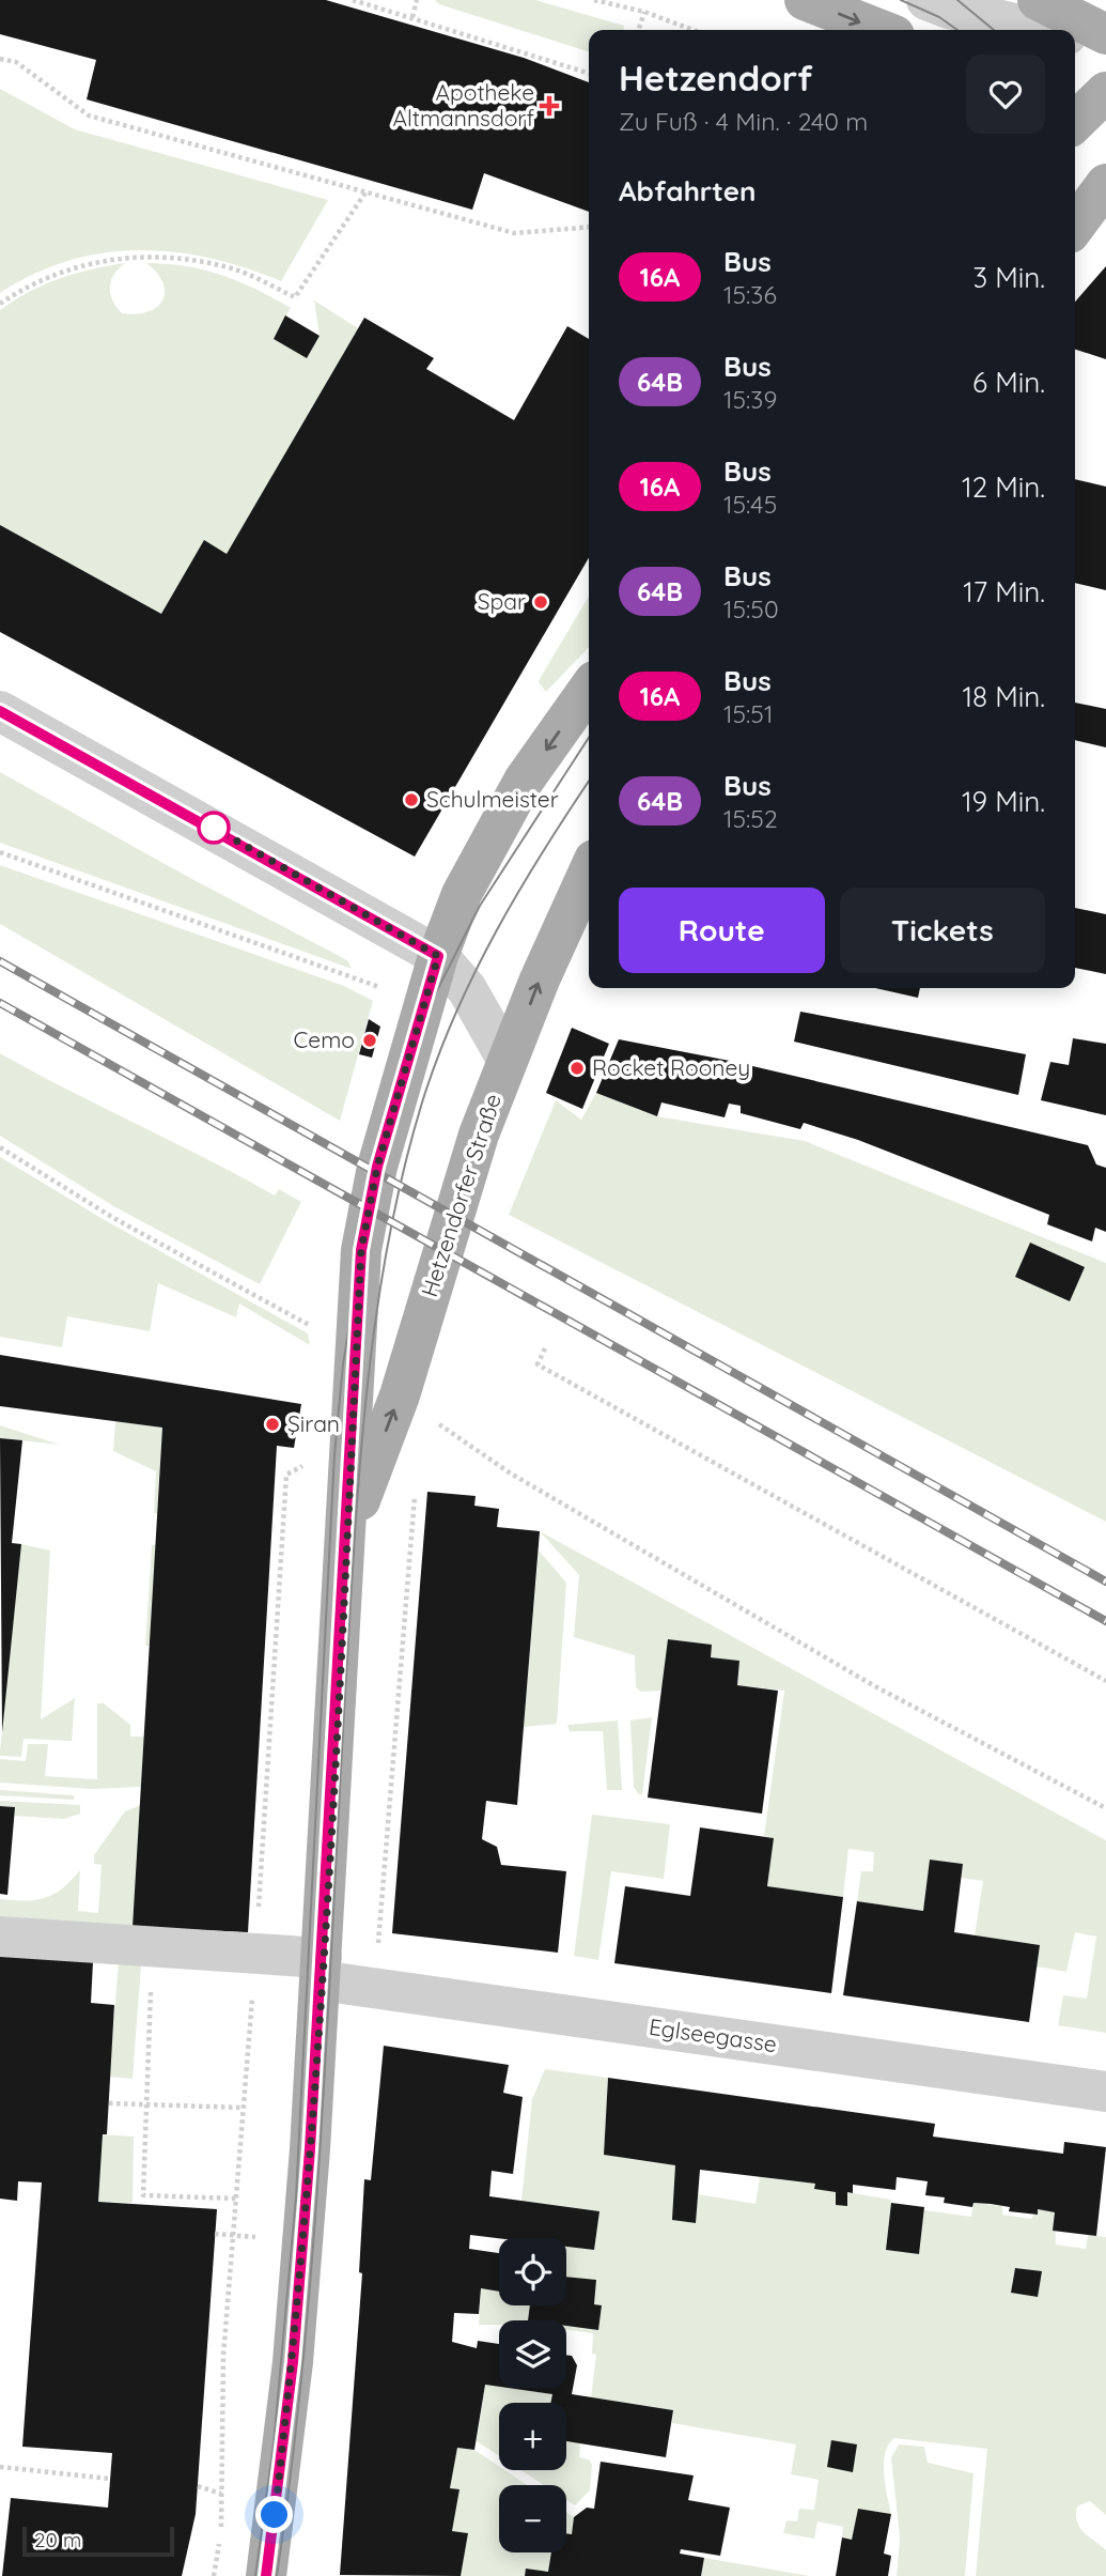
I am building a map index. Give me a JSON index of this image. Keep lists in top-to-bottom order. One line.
{"streets":{"main road":["Hetzendorfer Straße"],"street":["Eglseegasse"]},"crossings":[["Hetzendorfer Straße","Eglseegasse"]],"places":{"health":["Apotheke Altmannsdorf"],"other":["Spar","Schulmeister","Cemo","Rocket Rooney","Şiran"]},"lines":["bus line 16A"],"scale_bar":"20 m","page":{"heading":[["Hetzendorf","Zu Fuß · 4 Min. · 240 m"],"Abfahrten"],"list":[{"mark":"16A","name":"Bus","note":"15:36","value":"3 Min."},{"mark":"64B","name":"Bus","note":"15:39","value":"6 Min."},{"mark":"16A","name":"Bus","note":"15:45","value":"12 Min."},{"mark":"64B","name":"Bus","note":"15:50","value":"17 Min."},{"mark":"16A","name":"Bus","note":"15:51","value":"18 Min."},{"mark":"64B","name":"Bus","note":"15:52","value":"19 Min."}],"buttons":["Route","Tickets"],"map_buttons":["+","−"],"scale":"20 m"}}
